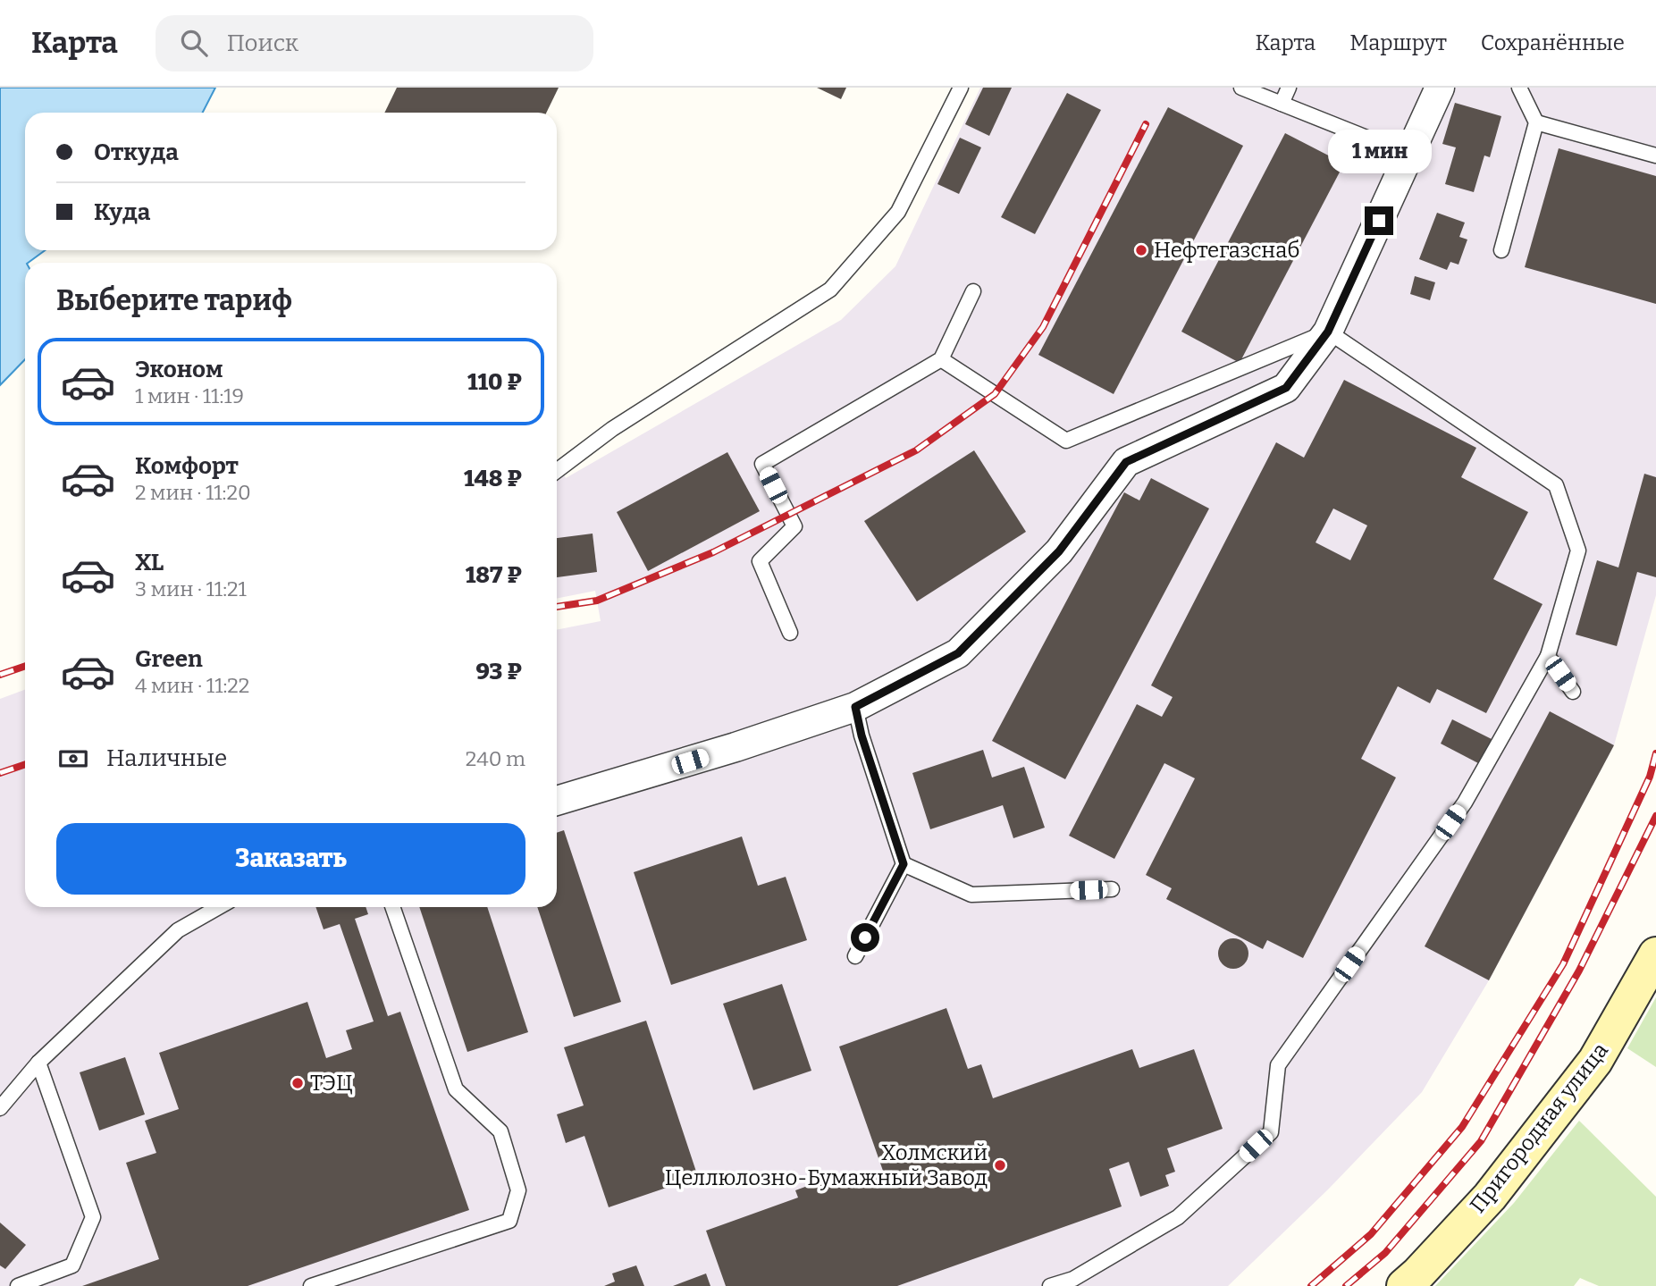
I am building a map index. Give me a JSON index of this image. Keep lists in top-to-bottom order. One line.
{"streets":{"main road":["Пригородная улица"]},"places":["Нефтегазснаб","ТЭЦ","Холмский Целлюлозно-Бумажный Завод"],"page":{"header":"Карта","search":"Поиск","nav":["Карта","Маршрут","Сохранённые"],"banner":["Откуда","Куда"],"bubble":"1 мин","heading":"Выберите тариф","list":[{"name":"Эконом","note":"1 мин · 11:19","value":"110 ₽"},{"name":"Комфорт","note":"2 мин · 11:20","value":"148 ₽"},{"name":"XL","note":"3 мин · 11:21","value":"187 ₽"},{"name":"Green","note":"4 мин · 11:22","value":"93 ₽"}],"pay":["Наличные","240 m"],"buttons":"Заказать"}}
